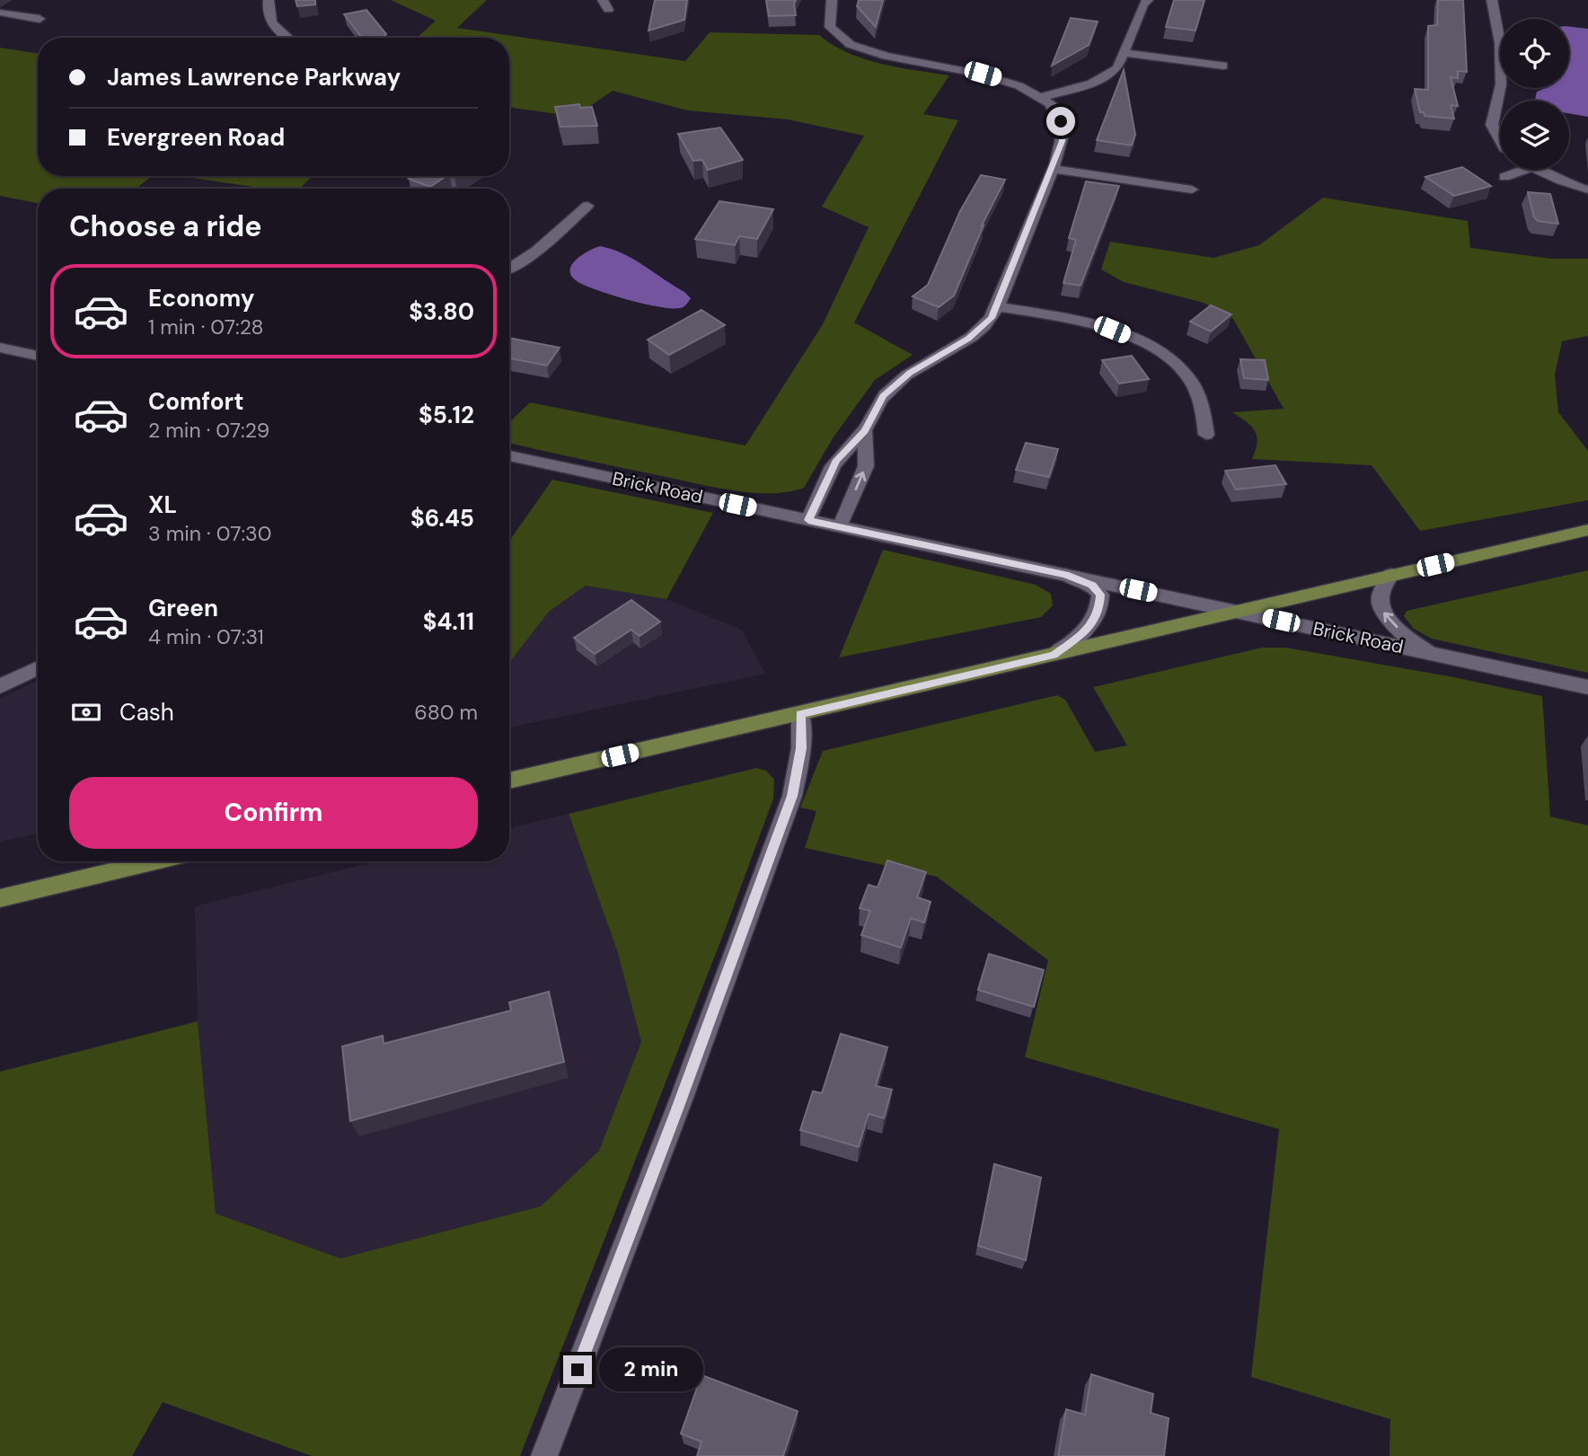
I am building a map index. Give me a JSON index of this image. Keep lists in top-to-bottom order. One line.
{"streets":{"street":["Brick Road"]},"page":{"banner":["James Lawrence Parkway","Evergreen Road"],"heading":"Choose a ride","list":[{"name":"Economy","note":"1 min · 07:28","value":"$3.80"},{"name":"Comfort","note":"2 min · 07:29","value":"$5.12"},{"name":"XL","note":"3 min · 07:30","value":"$6.45"},{"name":"Green","note":"4 min · 07:31","value":"$4.11"}],"pay":["Cash","680 m"],"buttons":"Confirm","bubble":"2 min"}}
